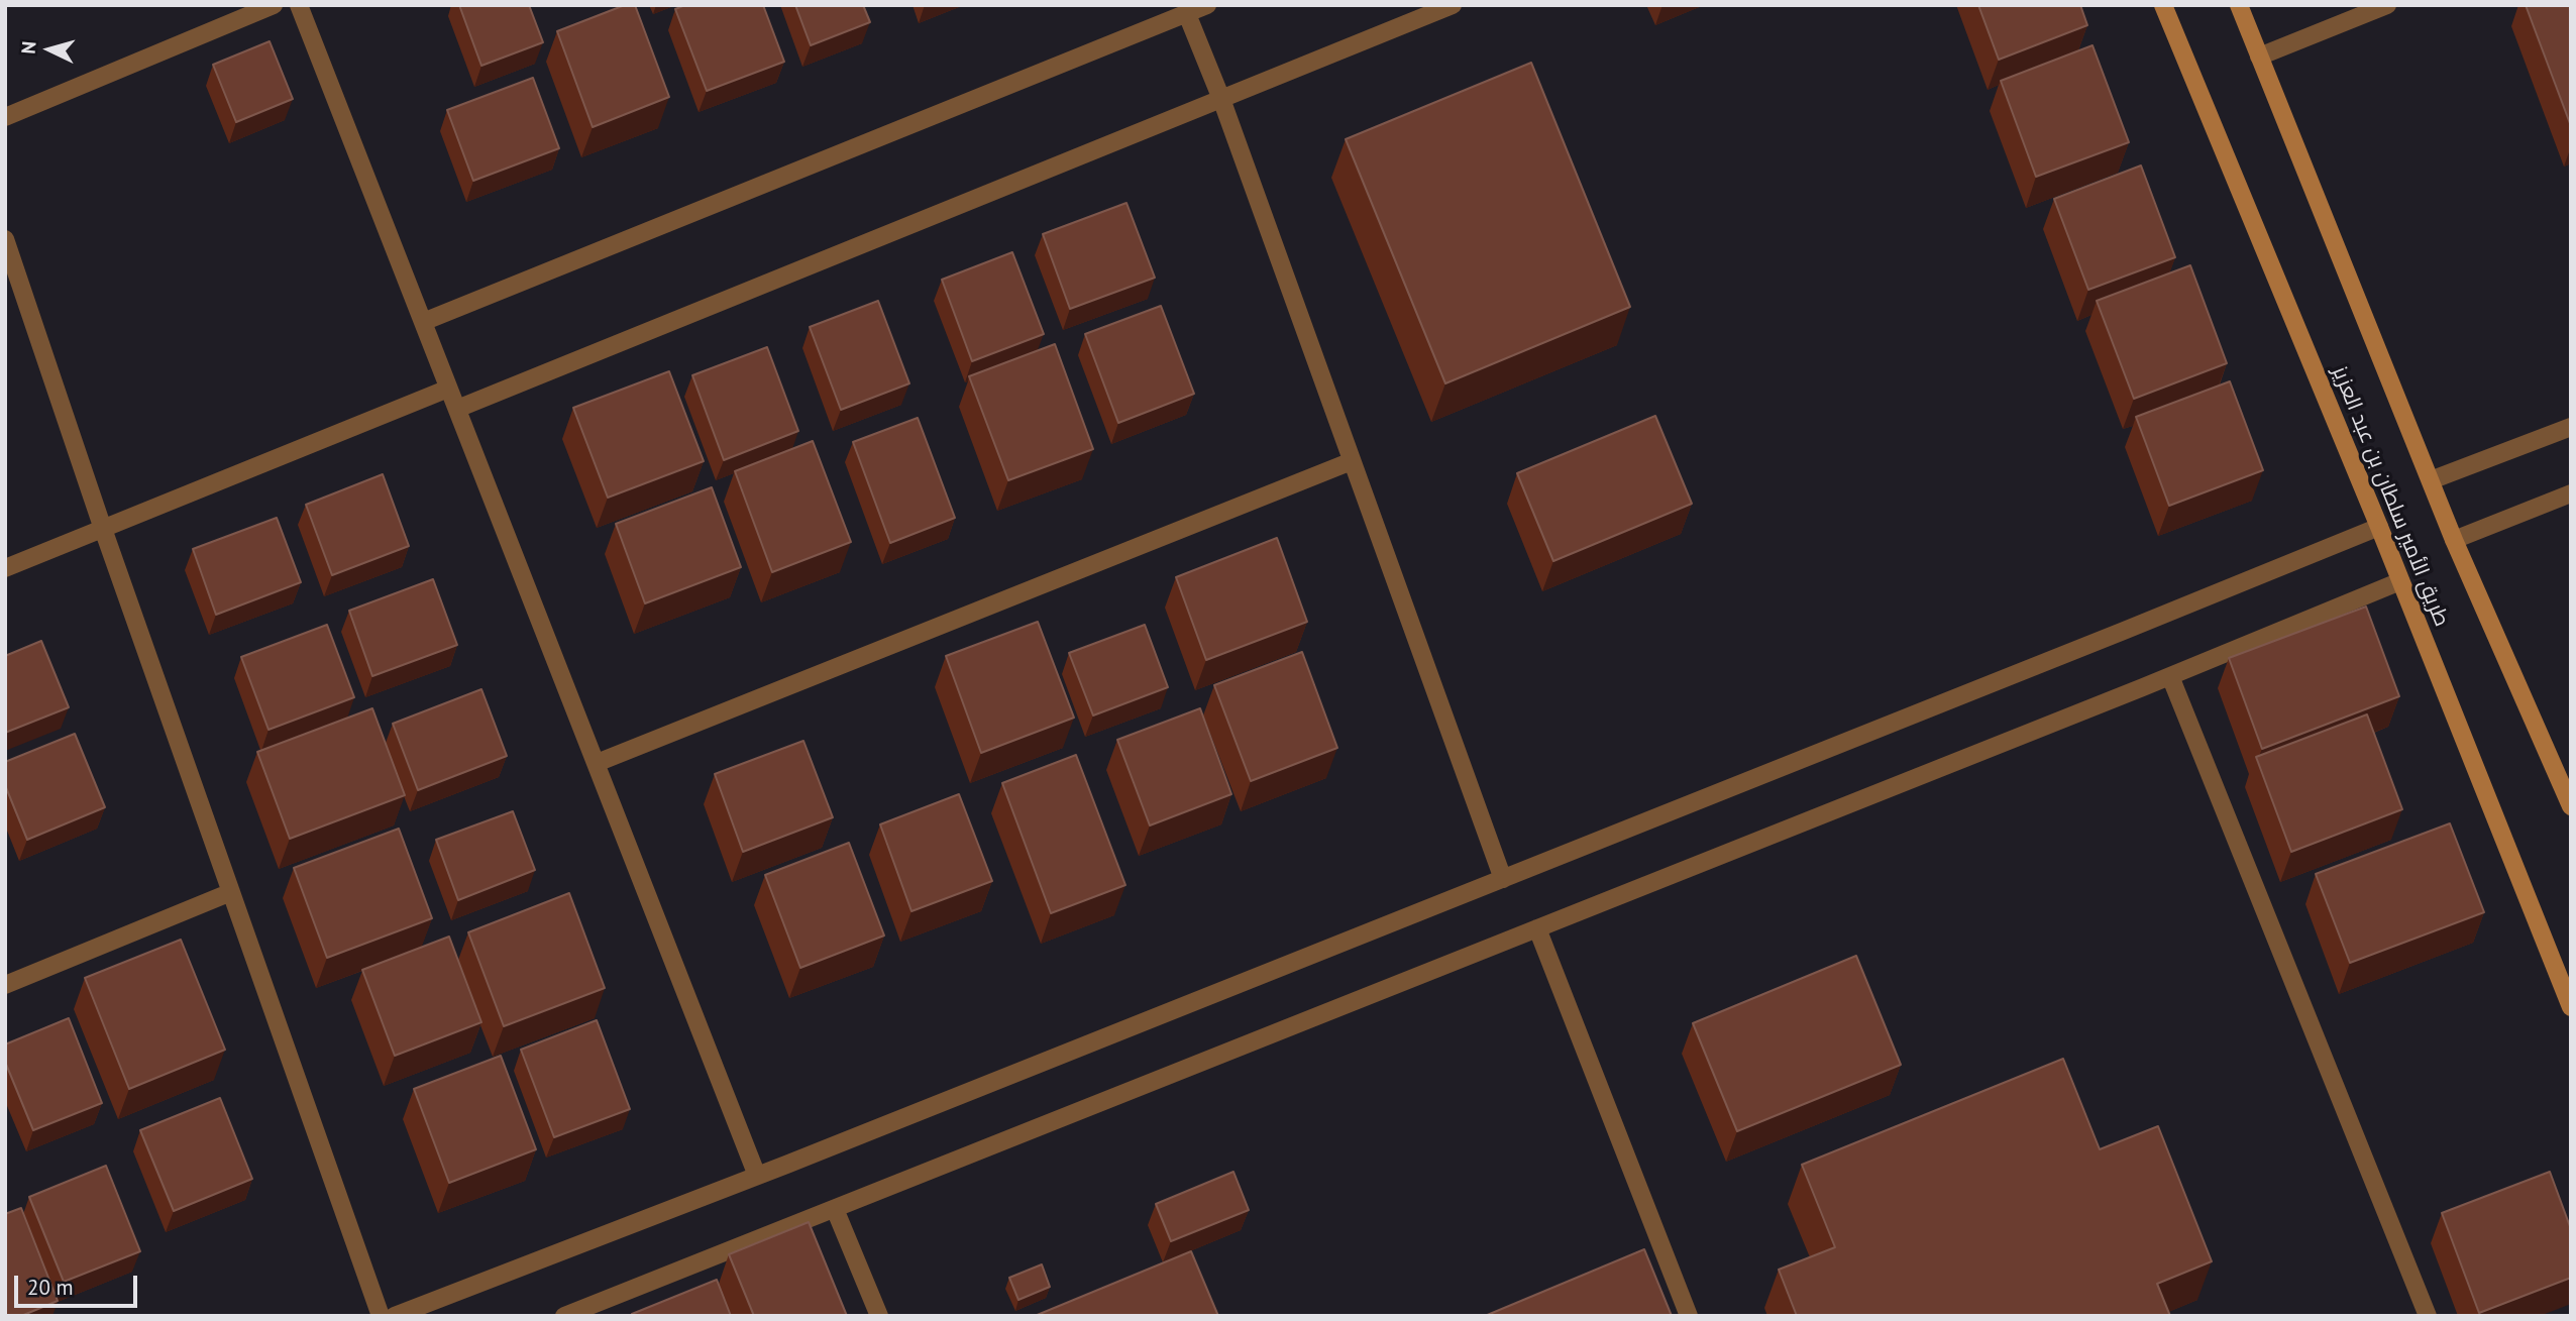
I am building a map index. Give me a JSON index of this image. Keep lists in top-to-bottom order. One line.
{"streets":{"main road":["طريق الأمير سلطان بن عبد العزيز"]},"scale_bar":"20 m","north":"left"}
